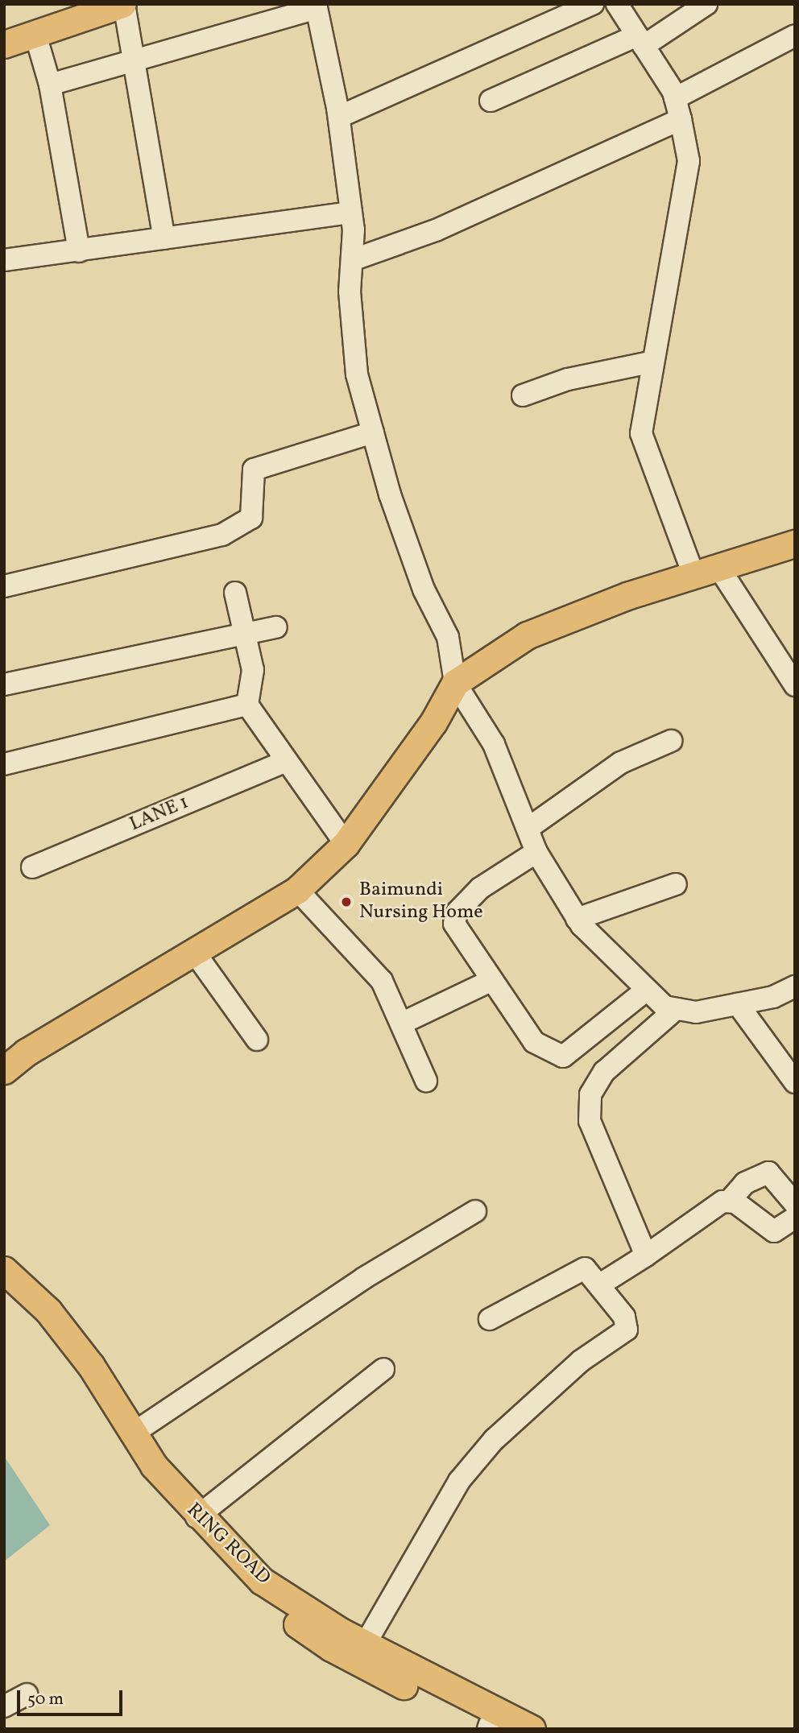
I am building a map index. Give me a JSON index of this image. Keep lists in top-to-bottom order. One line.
{"streets":{"main road":["RING ROAD"],"street":["LANE 1"]},"places":["Baimundi Nursing Home"],"scale_bar":"50 m"}
